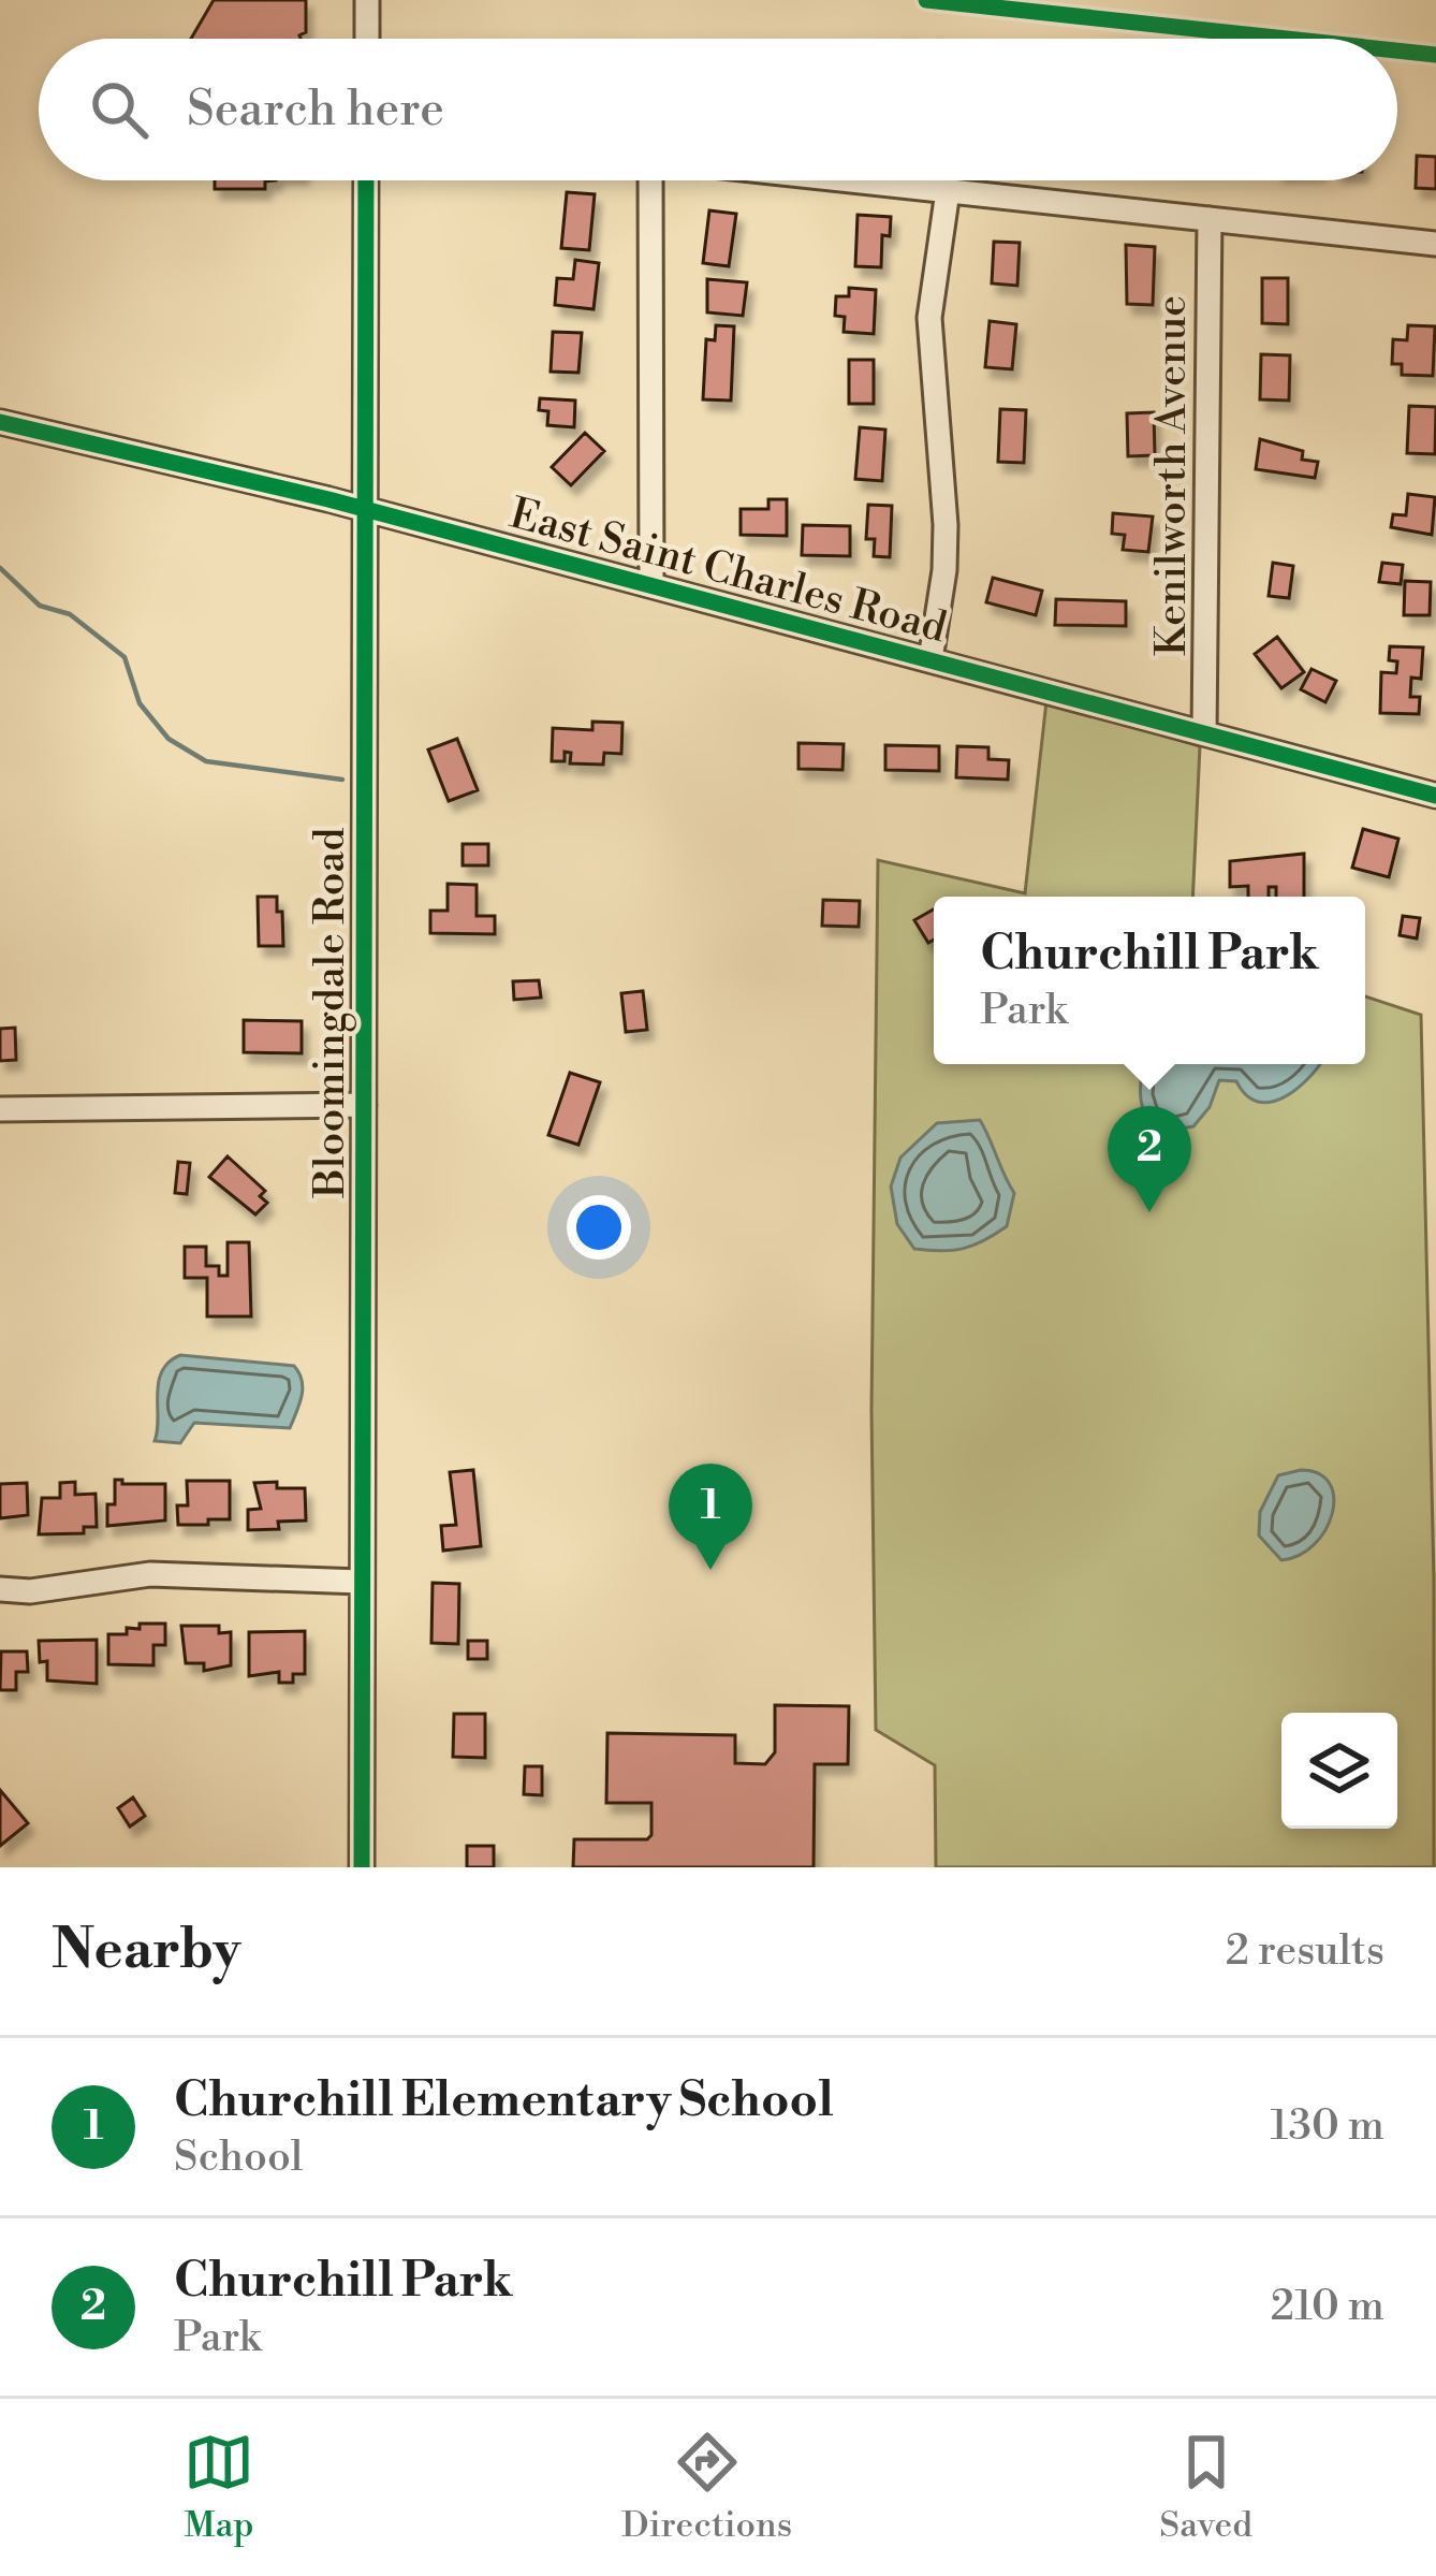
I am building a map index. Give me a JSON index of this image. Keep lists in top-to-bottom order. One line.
{"streets":{"street":["Kenilworth Avenue","East Saint Charles Road","Bloomingdale Road"]},"crossings":[["Kenilworth Avenue","East Saint Charles Road"],["East Saint Charles Road","Bloomingdale Road"]],"page":{"search":"Search here","popup":["Churchill Park","Park"],"pins":["2","1"],"heading":["Nearby","2 results"],"list":[{"mark":"1","name":"Churchill Elementary School","note":"School","value":"130 m"},{"mark":"2","name":"Churchill Park","note":"Park","value":"210 m"}],"nav":["Map","Directions","Saved"]}}
